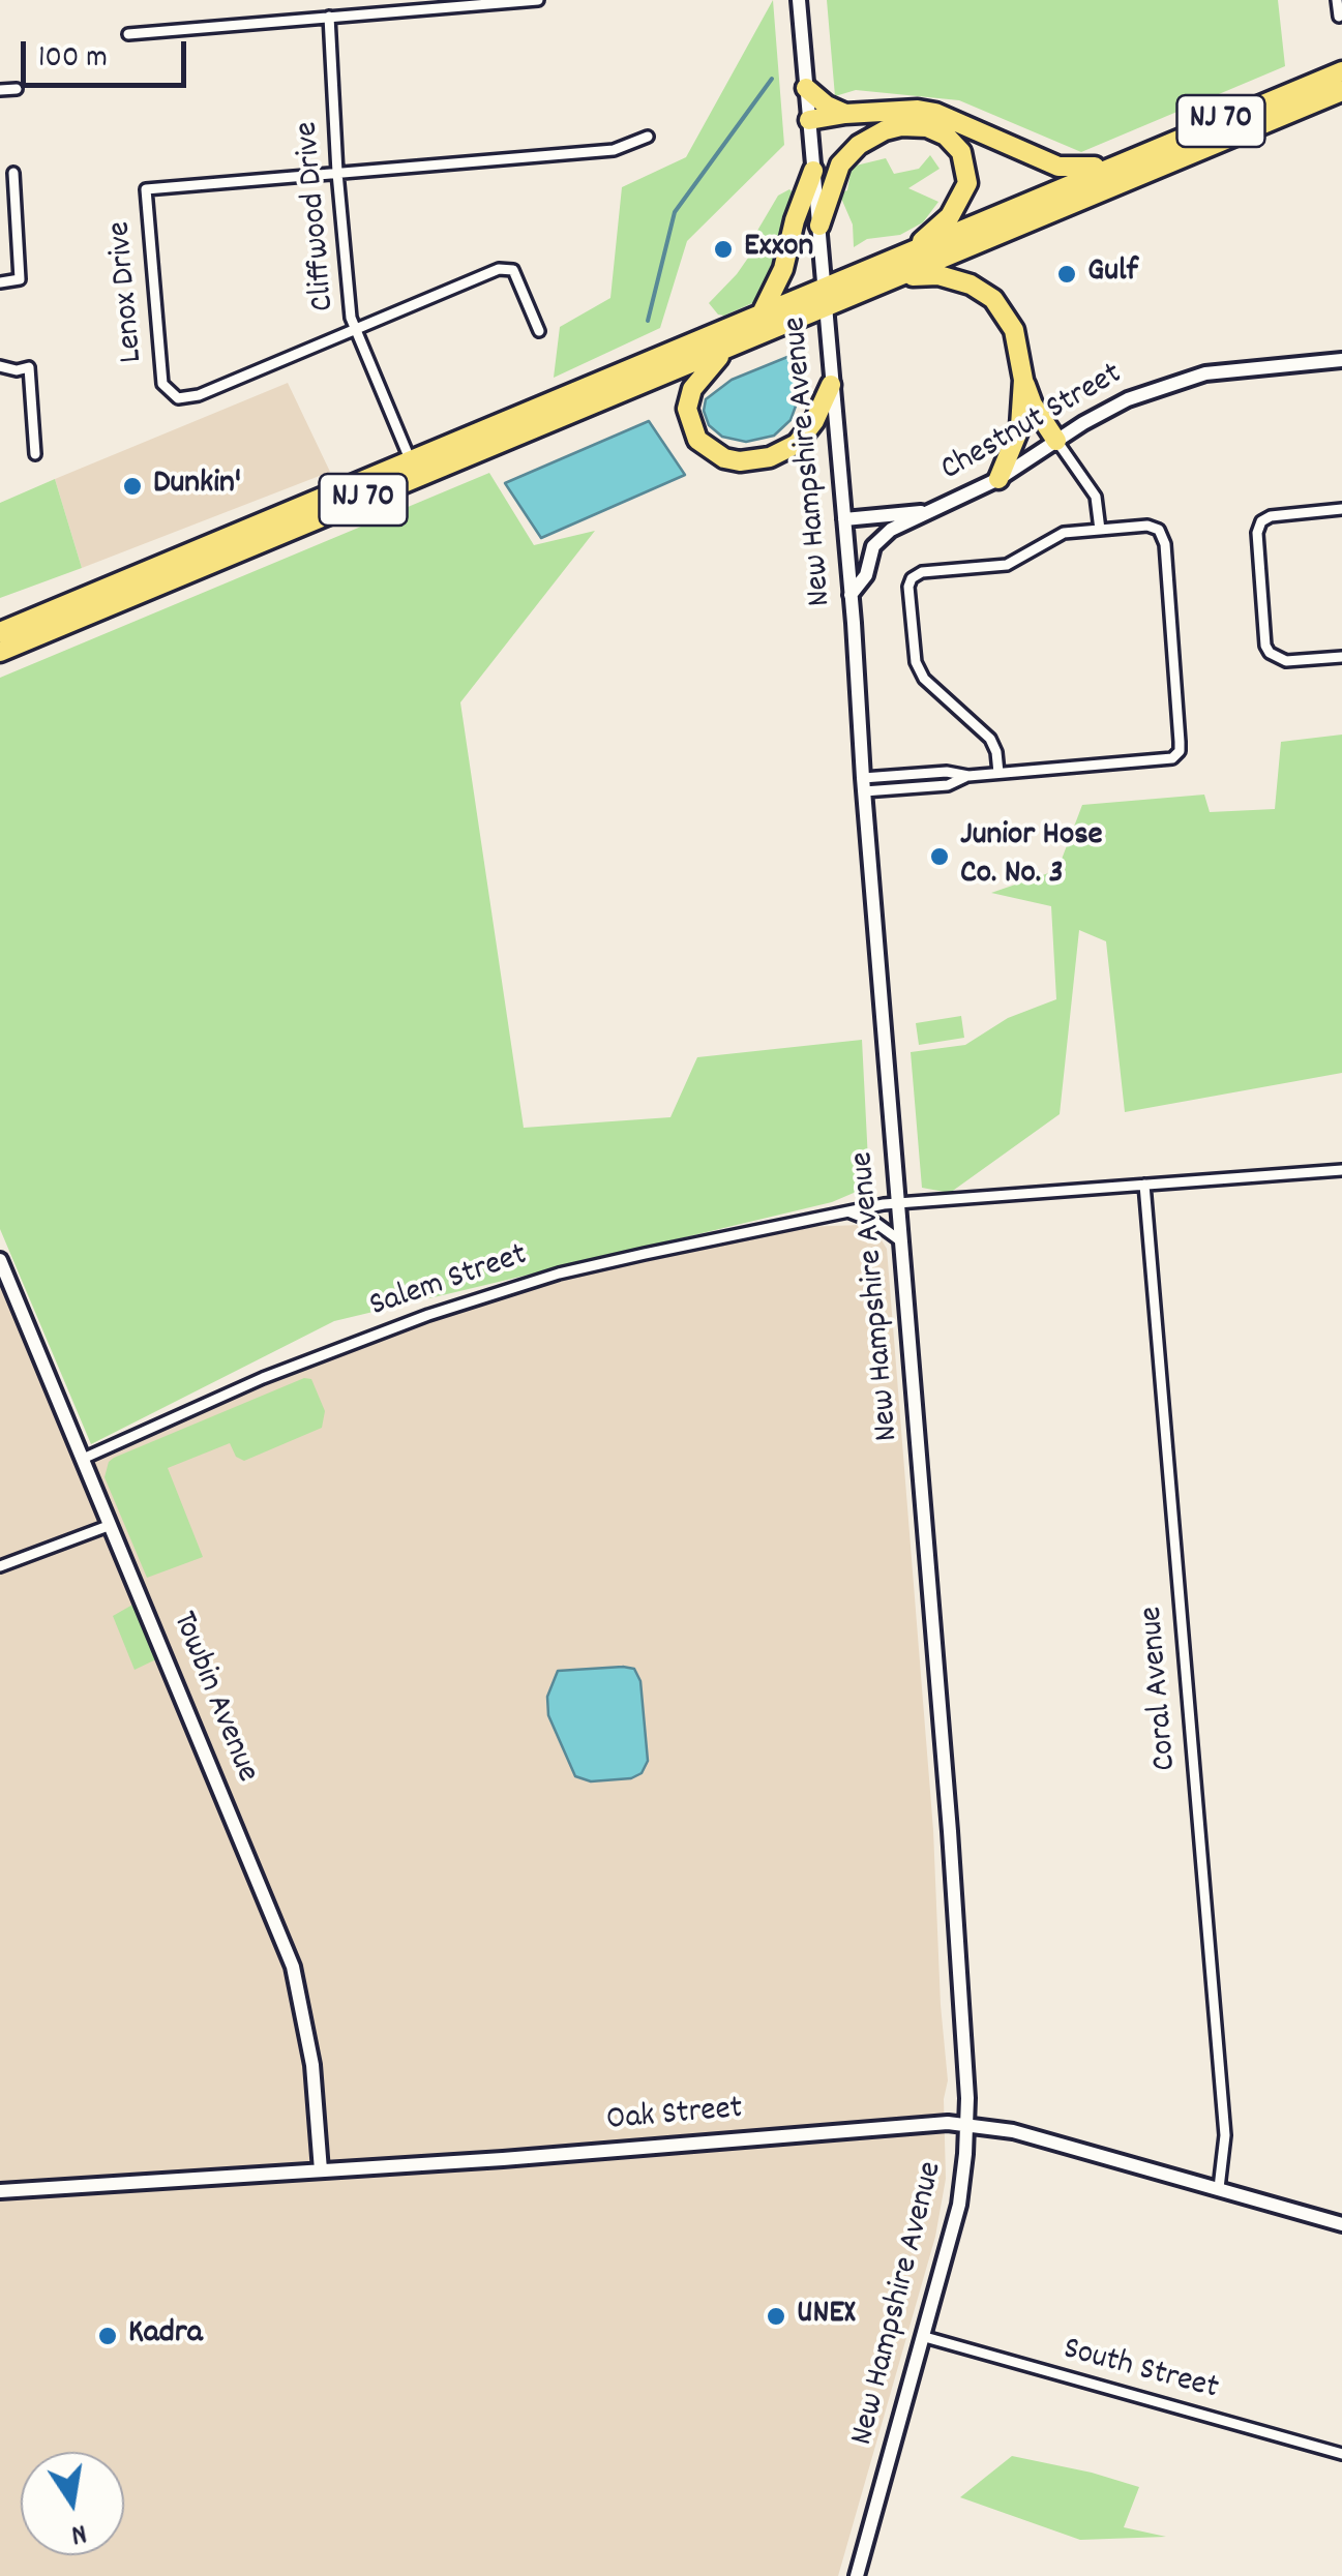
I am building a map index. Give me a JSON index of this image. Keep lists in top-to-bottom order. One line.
{"streets":{"highway":["NJ 70"],"street":["Cliffwood Drive","Lenox Drive","Chestnut Street","New Hampshire Avenue","Salem Street","Coral Avenue","Towbin Avenue","Oak Street","South Street"]},"crossings":[["NJ 70","Cliffwood Drive"],["NJ 70","Chestnut Street"],["NJ 70","New Hampshire Avenue"],["Cliffwood Drive","Lenox Drive"],["Chestnut Street","New Hampshire Avenue"],["New Hampshire Avenue","Salem Street"],["New Hampshire Avenue","Oak Street"],["New Hampshire Avenue","South Street"],["Salem Street","Coral Avenue"],["Salem Street","Towbin Avenue"],["Coral Avenue","Oak Street"],["Towbin Avenue","Oak Street"]],"places":["Exxon","Gulf","Dunkin'","Junior Hose Co. No. 3","UNEX","Kadra"],"scale_bar":"100 m","north":"bottom"}
